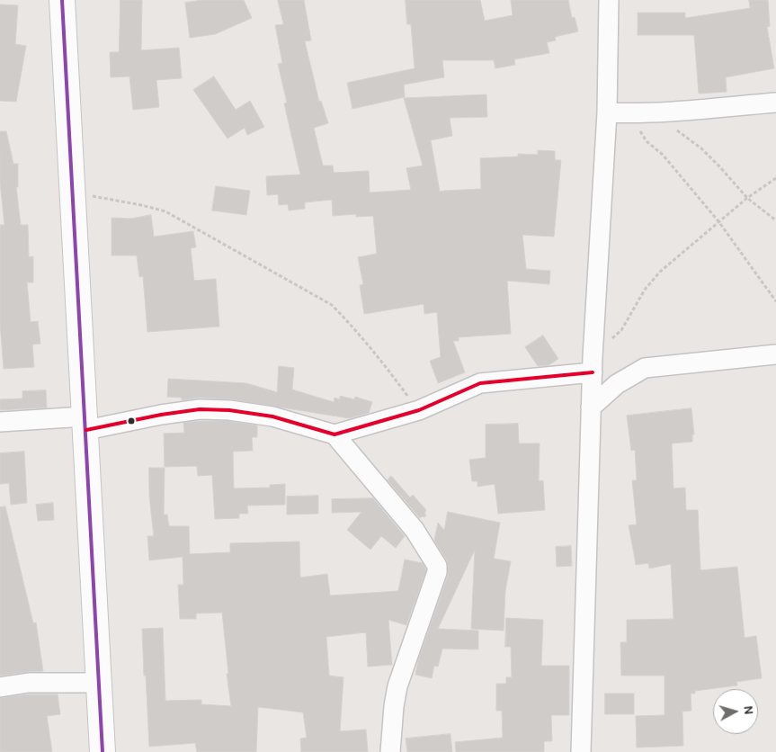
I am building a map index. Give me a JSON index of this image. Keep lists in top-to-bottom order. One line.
{"north":"right"}
